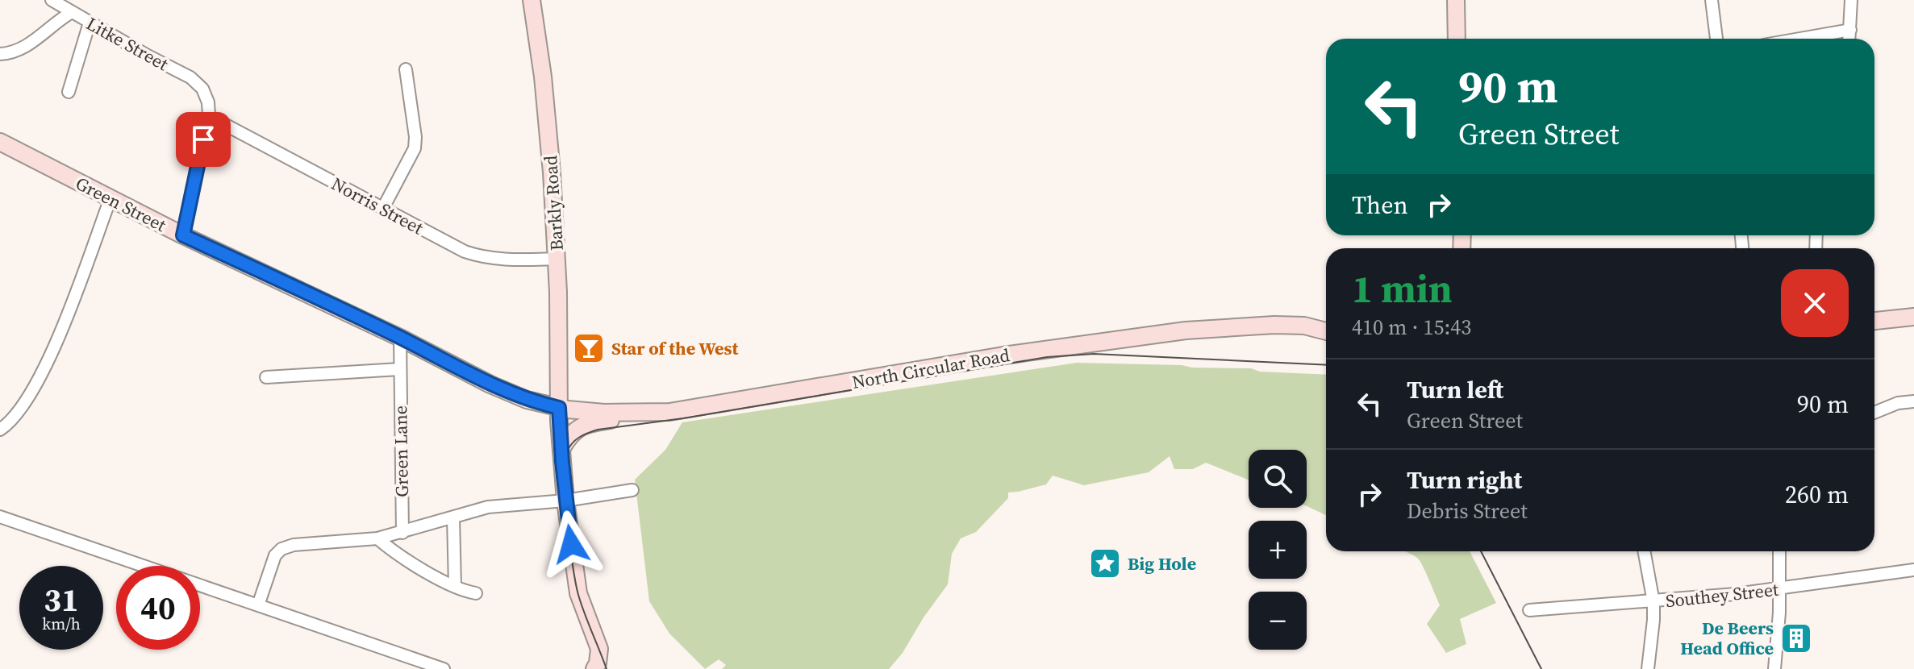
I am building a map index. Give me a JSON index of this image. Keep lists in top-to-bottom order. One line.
{"streets":{"street":["Litke Street","Barkly Road","Green Street","Norris Street","North Circular Road","Green Lane","Southey Street"]},"crossings":[["Litke Street","Norris Street"],["Barkly Road","Green Street"],["Barkly Road","Norris Street"],["Barkly Road","North Circular Road"],["Green Street","North Circular Road"],["Green Street","Green Lane"]],"places":{"bar":["Star of the West"],"place":["Big Hole"],"building":["De Beers Head Office"]},"page":{"turn":["90 m","Green Street"],"then":"Then","heading":["1 min","410 m · 15:43"],"list":[{"name":"Turn left","note":"Green Street","value":"90 m"},{"name":"Turn right","note":"Debris Street","value":"260 m"}],"map_buttons":["+","−"],"speed":"31 km/h","limit":"40"}}
